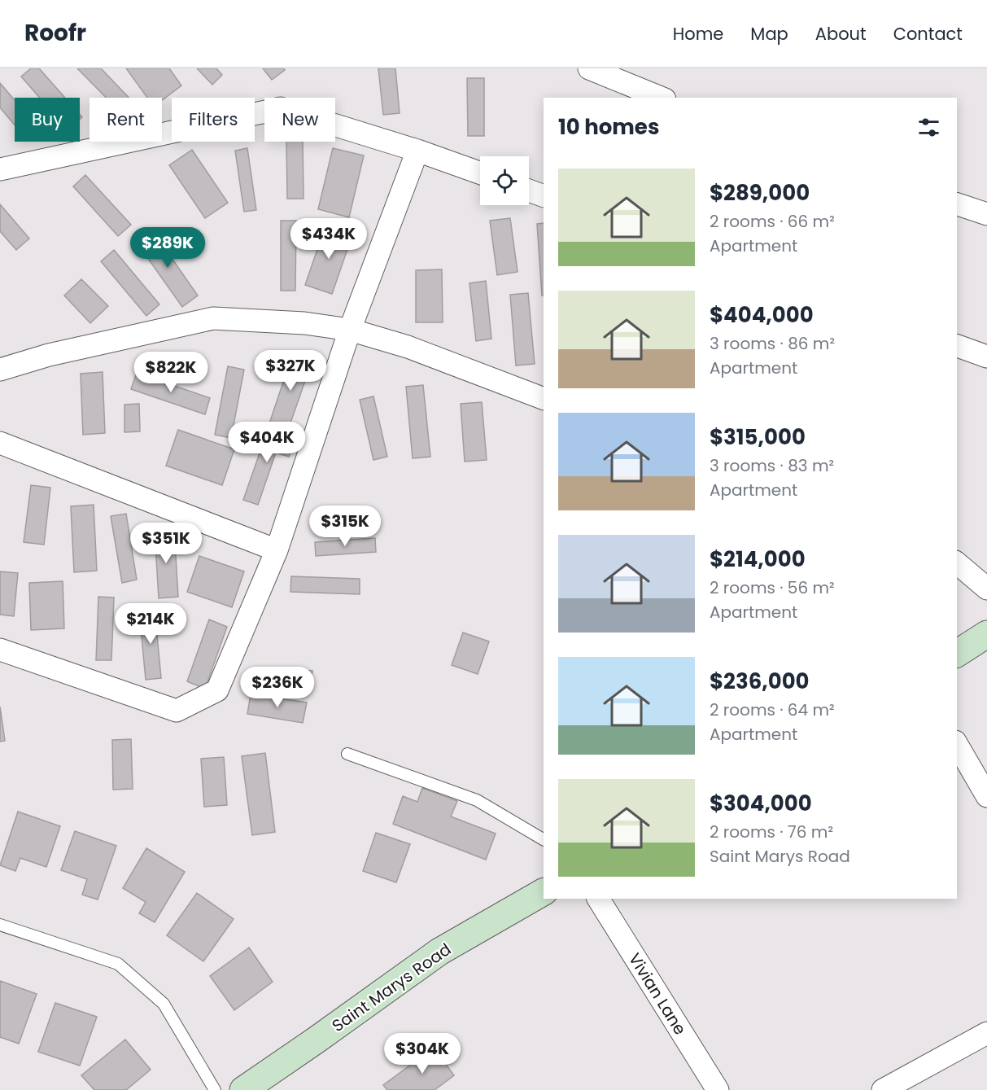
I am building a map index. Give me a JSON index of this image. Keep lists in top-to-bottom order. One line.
{"streets":{"main road":["Saint Marys Road"],"street":["Vivian Lane"]},"page":{"header":"Roofr","nav":["Home","Map","About","Contact"],"chip":["Buy","Rent","Filters","New"],"heading":"10 homes","list":[{"name":"$289,000","note":"2 rooms · 66 m² · Apartment"},{"name":"$404,000","note":"3 rooms · 86 m² · Apartment"},{"name":"$315,000","note":"3 rooms · 83 m² · Apartment"},{"name":"$214,000","note":"2 rooms · 56 m² · Apartment"},{"name":"$236,000","note":"2 rooms · 64 m² · Apartment"},{"name":"$304,000","note":"2 rooms · 76 m² · Saint Marys Road"}],"price":["$434K","$289K","$327K","$822K","$404K","$315K","$351K","$214K","$236K","$304K"]}}
